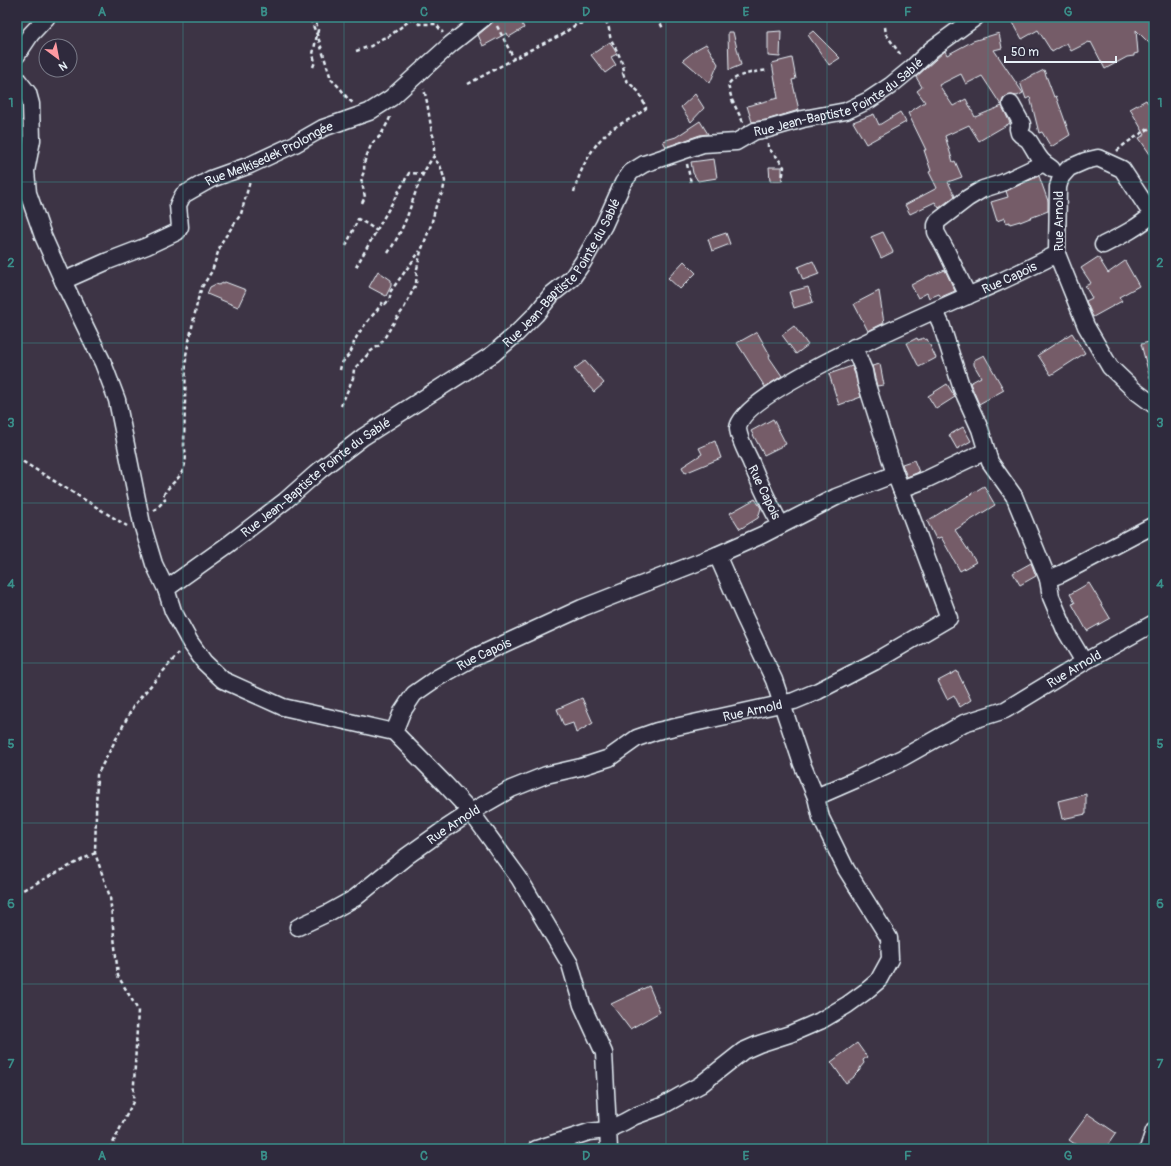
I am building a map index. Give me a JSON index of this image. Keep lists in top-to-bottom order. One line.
{"streets":{"street":["Rue Jean-Baptiste Pointe du Sablé","Rue Melkisedek Prolongée","Rue Arnold","Rue Capois"]},"crossings":[["Rue Arnold","Rue Capois"]],"scale_bar":"50 m","north":"bottom right","grid":{"columns":["A","B","C","D","E","F","G"],"rows":["1","2","3","4","5","6","7"]}}
